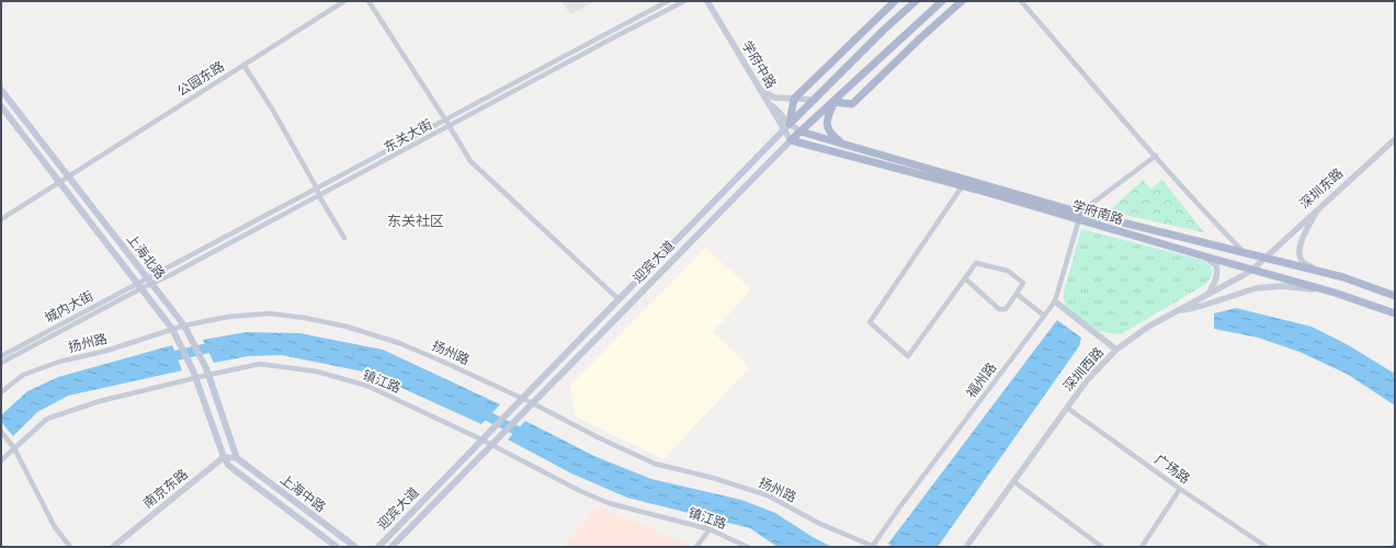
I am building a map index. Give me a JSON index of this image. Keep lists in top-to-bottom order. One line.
{"streets":{"main road":["学府南路","上海北路","迎宾大道","上海中路"],"street":["学府中路","公园东路","东关大街","深圳东路","城内大街","扬州路","深圳西路","福州路","镇江路","广场路","南京东路"]},"crossings":[["学府中路","迎宾大道"],["公园东路","上海北路"],["东关大街","上海北路"],["东关大街","城内大街"],["深圳东路","学府南路"],["深圳东路","深圳西路"],["学府南路","迎宾大道"],["学府南路","深圳西路"],["学府南路","福州路"],["上海北路","城内大街"],["上海北路","扬州路"],["上海北路","镇江路"],["上海北路","南京东路"],["上海北路","上海中路"],["迎宾大道","扬州路"],["迎宾大道","镇江路"],["扬州路","福州路"],["深圳西路","广场路"],["南京东路","上海中路"]],"districts":["东关社区"]}
